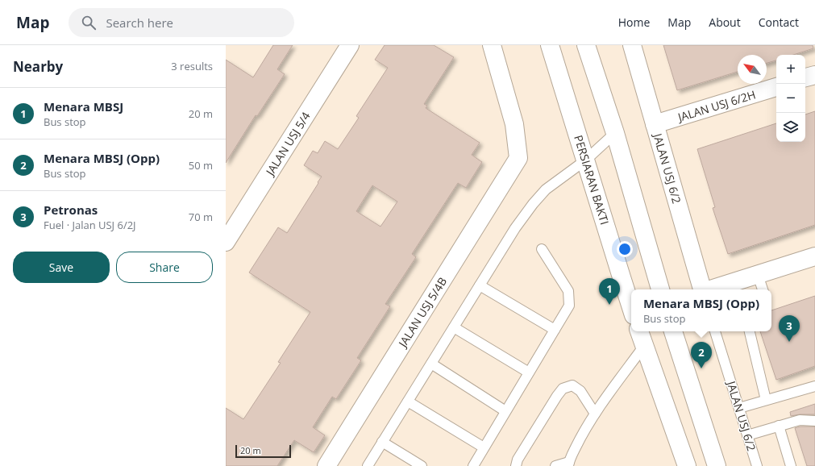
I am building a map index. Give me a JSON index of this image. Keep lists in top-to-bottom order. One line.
{"streets":{"street":["JALAN USJ 6/2H","JALAN USJ 5/4","JALAN USJ 6/2","PERSIARAN BAKTI","JALAN USJ 5/4B"]},"crossings":[["JALAN USJ 6/2H","JALAN USJ 6/2"]],"scale_bar":"20 m","north":"top left","page":{"header":"Map","search":"Search here","nav":["Home","Map","About","Contact"],"heading":["Nearby","3 results"],"map_buttons":["+","−"],"list":[{"mark":"1","name":"Menara MBSJ","note":"Bus stop","value":"20 m"},{"mark":"2","name":"Menara MBSJ (Opp)","note":"Bus stop","value":"50 m"},{"mark":"3","name":"Petronas","note":"Fuel · Jalan USJ 6/2J","value":"70 m"}],"buttons":["Save","Share"],"pins":["1","3","2"],"popup":["Menara MBSJ (Opp)","Bus stop"],"scale":"20 m"}}
